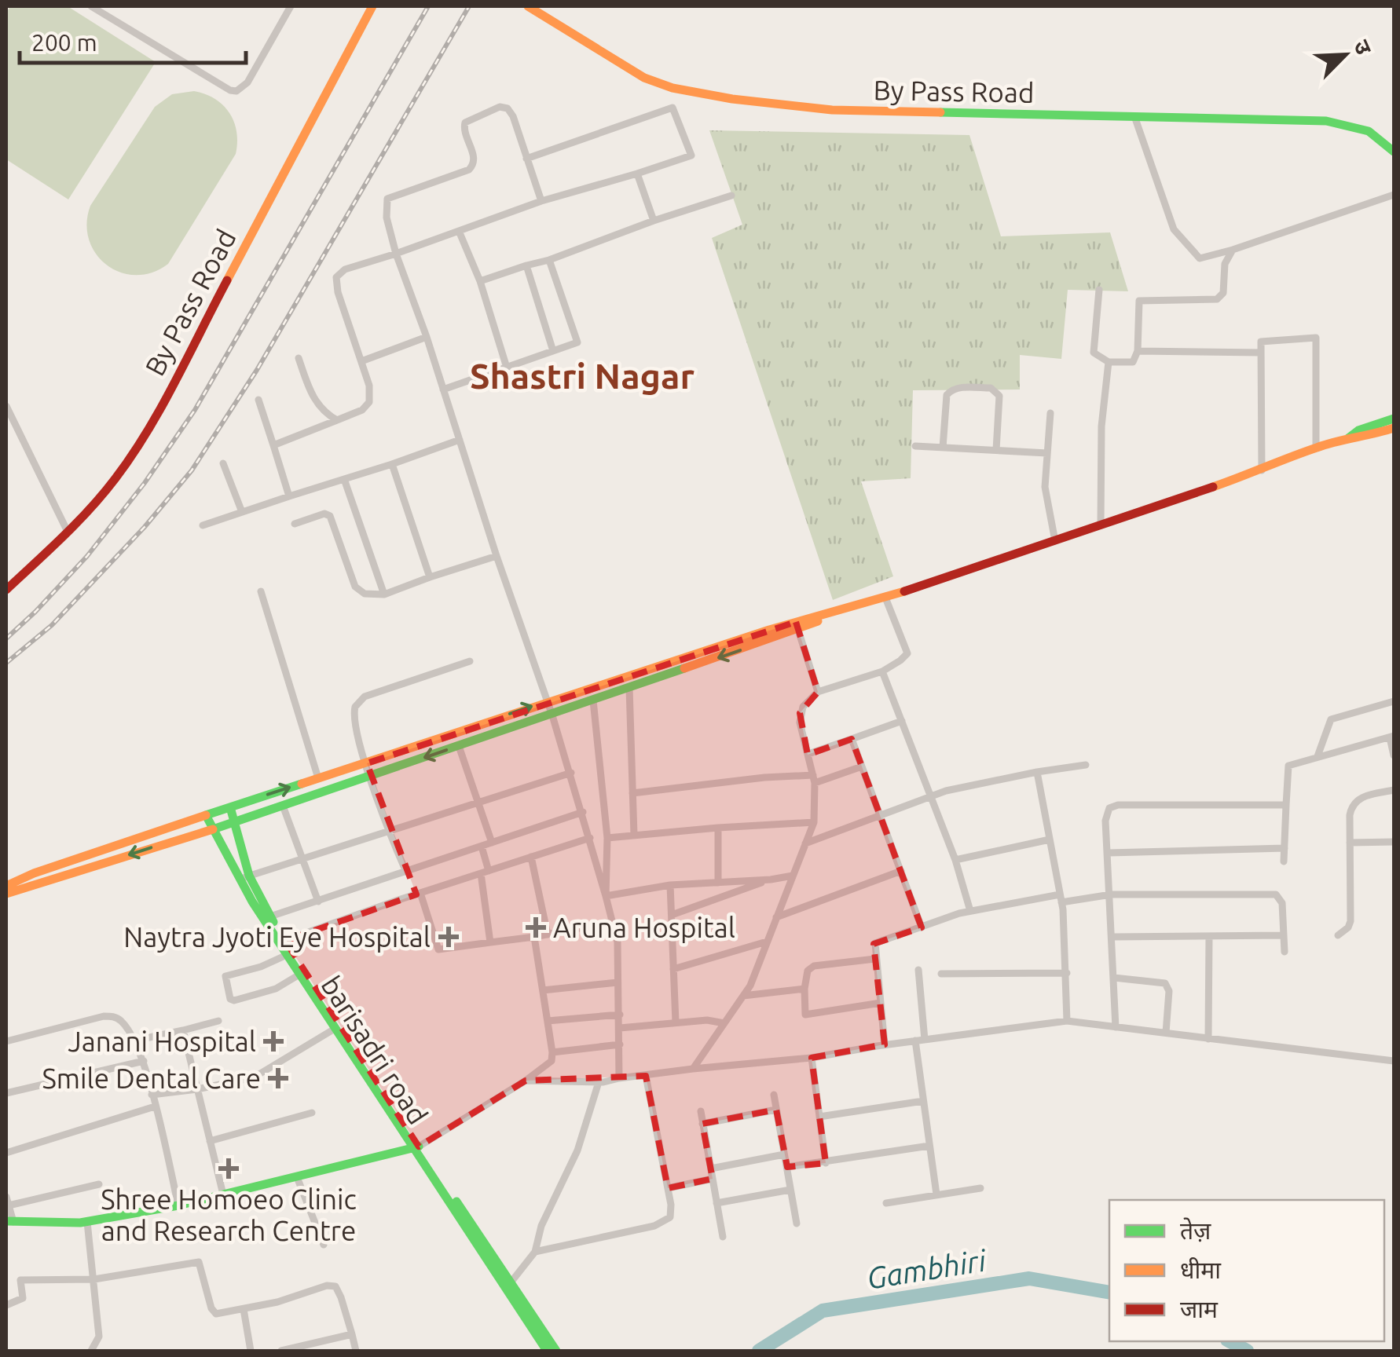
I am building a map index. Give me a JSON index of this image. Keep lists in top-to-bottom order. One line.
{"streets":{"main road":["By Pass Road","barisadri road"]},"districts":["Shastri Nagar"],"water":["Gambhiri"],"places":{"health":["Aruna Hospital","Naytra Jyoti Eye Hospital","Janani Hospital","Smile Dental Care","Shree Homoeo Clinic and Research Centre"]},"legend":["तेज़","धीमा","जाम"],"scale_bar":"200 m","north":"top right"}
